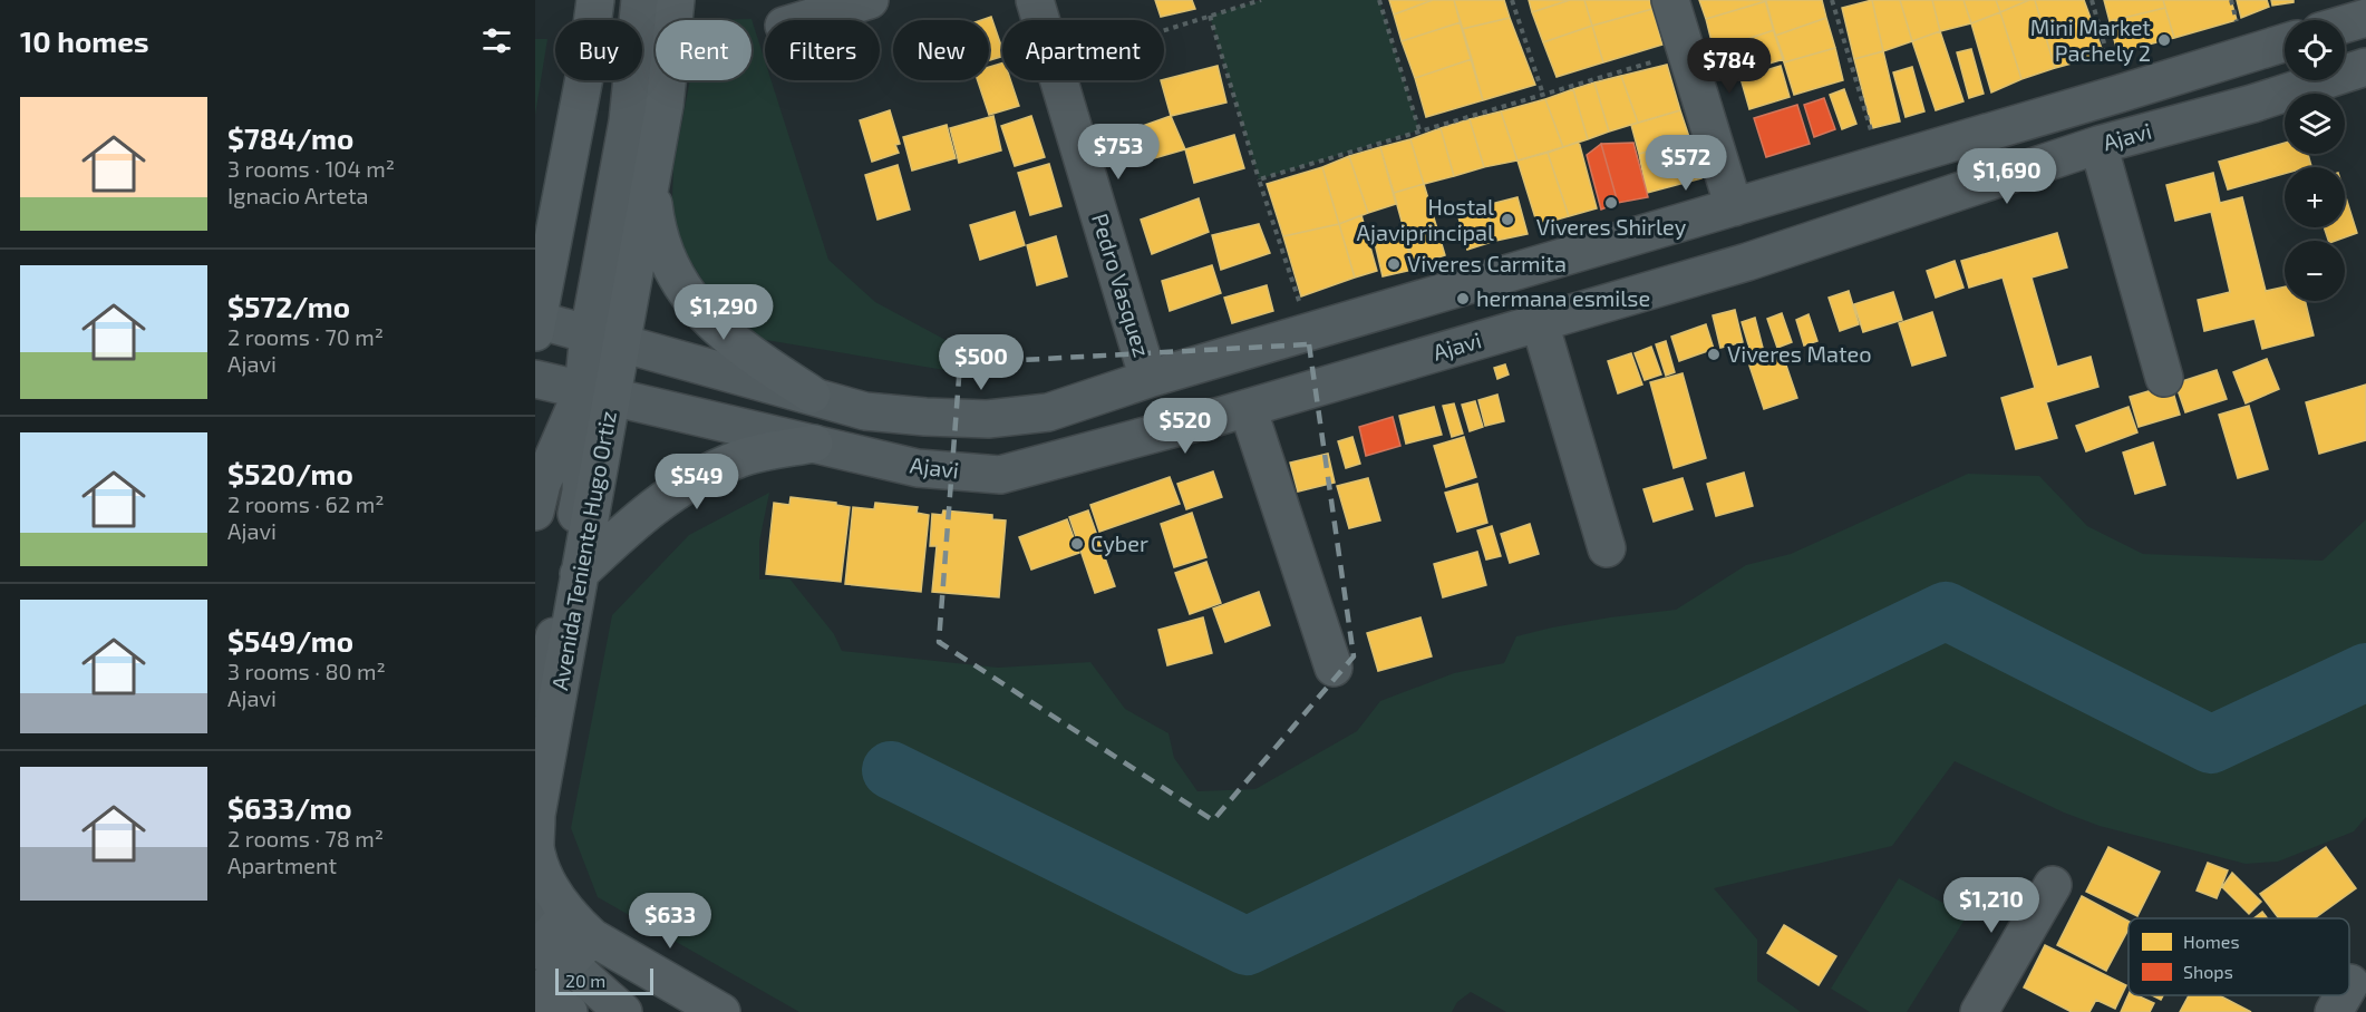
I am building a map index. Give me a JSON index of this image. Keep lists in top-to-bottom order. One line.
{"streets":{"main road":["Avenida Teniente Hugo Ortiz"],"street":["Ajavi","Pedro Vasquez"]},"crossings":[["Ajavi","Pedro Vasquez"],["Ajavi","Avenida Teniente Hugo Ortiz"]],"places":["Mini Market Pachely 2","Viveres Shirley","Hostal Ajaviprincipal","Viveres Carmita","hermana esmilse","Viveres Mateo","Cyber"],"legend":["Homes","Shops"],"scale_bar":"20 m","page":{"heading":"10 homes","map_buttons":["+","−"],"chip":["Buy","Rent","Filters","New","Apartment"],"price":["$784","$753","$572","$1,690","$1,290","$500","$520","$549","$1,210","$633"],"list":[{"name":"$784/mo","note":"3 rooms · 104 m² · Ignacio Arteta"},{"name":"$572/mo","note":"2 rooms · 70 m² · Ajavi"},{"name":"$520/mo","note":"2 rooms · 62 m² · Ajavi"},{"name":"$549/mo","note":"3 rooms · 80 m² · Ajavi"},{"name":"$633/mo","note":"2 rooms · 78 m² · Apartment"}],"scale":"20 m"}}
